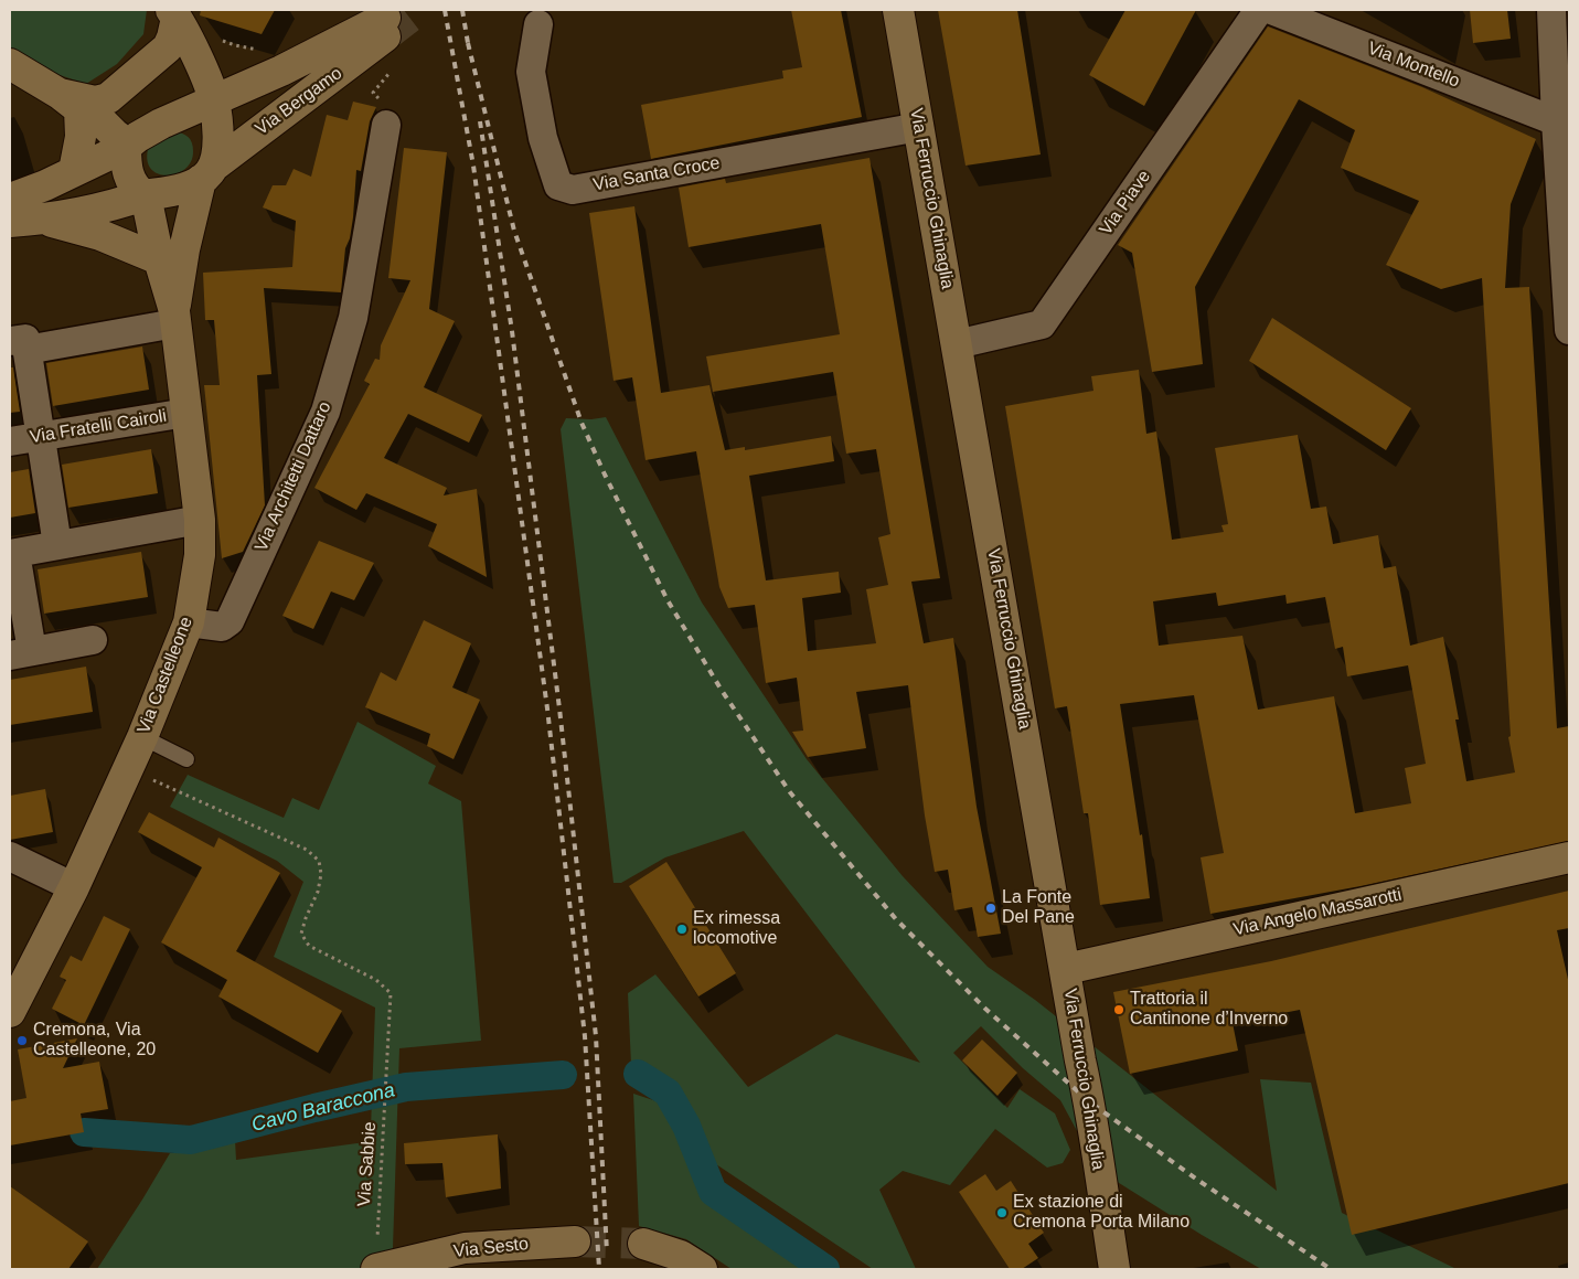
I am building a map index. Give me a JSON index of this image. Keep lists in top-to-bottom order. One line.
{"streets":{"main road":["Via Bergamo","Via Ferruccio Ghinaglia","Via Castelleone","Via Angelo Massarotti","Via Sesto"],"street":["Via Montello","Via Santa Croce","Via Piave","Via Fratelli Cairoli","Via Architetti Dattaro"],"path":["Via Sabbie"]},"crossings":[["Via Bergamo","Via Castelleone"],["Via Santa Croce","Via Ferruccio Ghinaglia"],["Via Ferruccio Ghinaglia","Via Piave"],["Via Ferruccio Ghinaglia","Via Angelo Massarotti"],["Via Fratelli Cairoli","Via Castelleone"],["Via Architetti Dattaro","Via Castelleone"],["Via Sabbie","Via Sesto"]],"water":["Cavo Baraccona"],"places":["La Fonte Del Pane","Ex rimessa locomotive","Trattoria il Cantinone d’Inverno","Cremona, Via Castelleone, 20","Ex stazione di Cremona Porta Milano"]}
